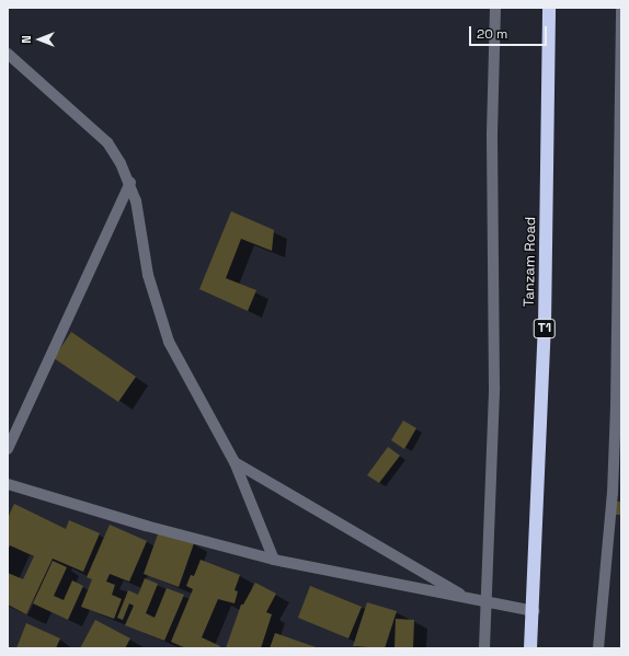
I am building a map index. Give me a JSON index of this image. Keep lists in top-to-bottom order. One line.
{"streets":{"highway":["Tanzam Road","T1"]},"scale_bar":"20 m","north":"left"}
